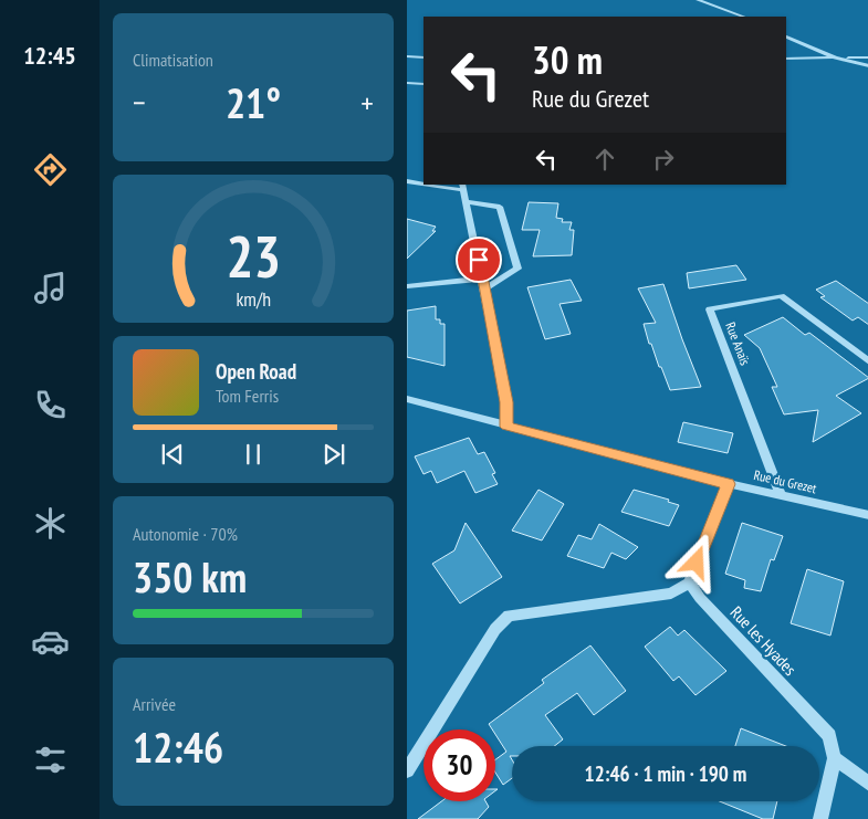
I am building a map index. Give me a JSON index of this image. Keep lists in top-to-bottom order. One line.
{"streets":{"street":["Rue Anaïs","Rue du Grezet","Rue les Hyades"]},"crossings":[["Rue Anaïs","Rue du Grezet"]],"page":{"tabs":"12:45","tile":["Climatisation",["Autonomie · 70%","350 km"],["Arrivée","12:46"]],"turn":["30 m","Rue du Grezet"],"heat":["−","21°","+"],"song":["Open Road","Tom Ferris"],"limit":"30","trip":"12:46 · 1 min · 190 m","gauge":["23","km/h"]}}
